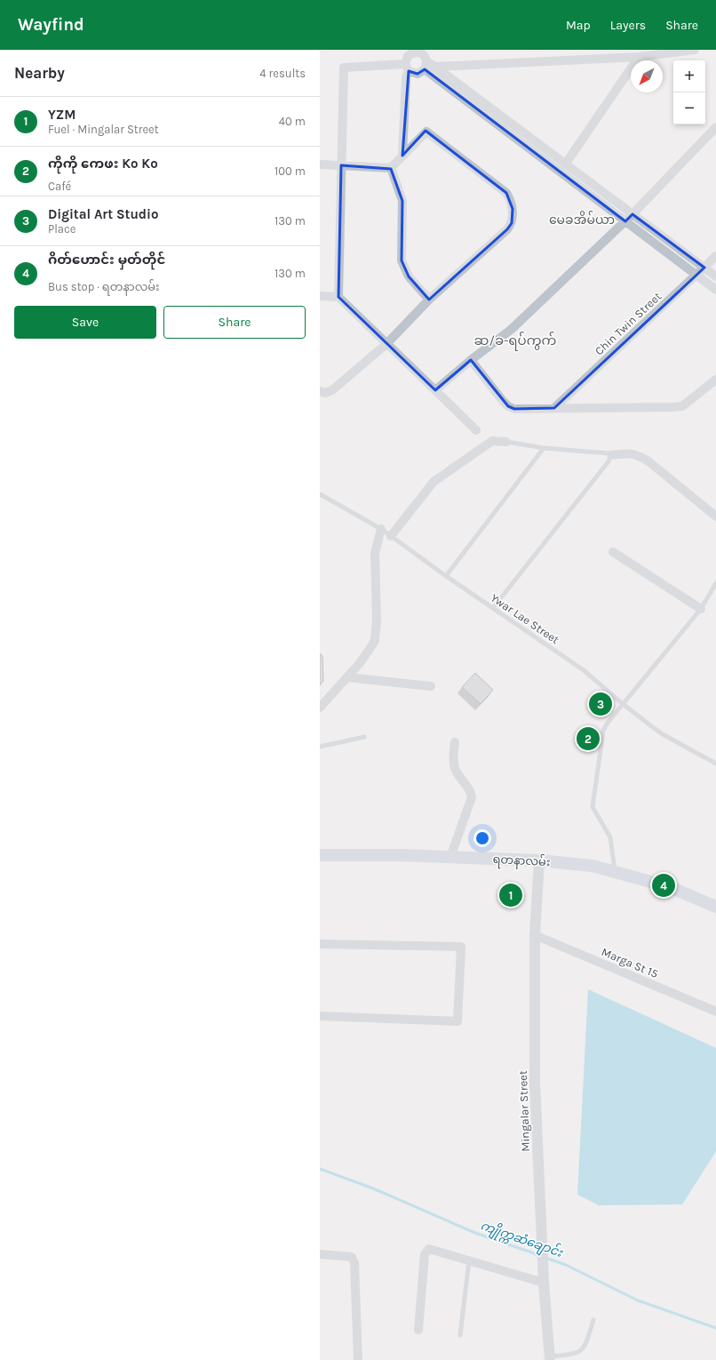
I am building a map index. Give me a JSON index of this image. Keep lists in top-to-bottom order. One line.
{"streets":{"main road":["ရတနာလမ်း"],"street":["Chin Twin Street","Marga St 15","Mingalar Street"],"lane":["Ywar Lae Street"]},"crossings":[["ရတနာလမ်း","Mingalar Street"],["Marga St 15","Mingalar Street"]],"districts":["မေခအိမ်ယာ","ဆ/ခ-ရပ်ကွက်"],"water":["ကျိုက္ကဆံချောင်း"],"north":"bottom left","page":{"header":"Wayfind","nav":["Map","Layers","Share"],"heading":["Nearby","4 results"],"map_buttons":["+","−"],"list":[{"mark":"1","name":"YZM","note":"Fuel · Mingalar Street","value":"40 m"},{"mark":"2","name":"ကိုကို ကေဖး Ko Ko","note":"Café","value":"100 m"},{"mark":"3","name":"Digital Art Studio","note":"Place","value":"130 m"},{"mark":"4","name":"ဂိတ်ဟောင်း မှတ်တိုင်","note":"Bus stop · ရတနာလမ်း","value":"130 m"}],"buttons":["Save","Share"],"pins":["3","2","4","1"]}}
